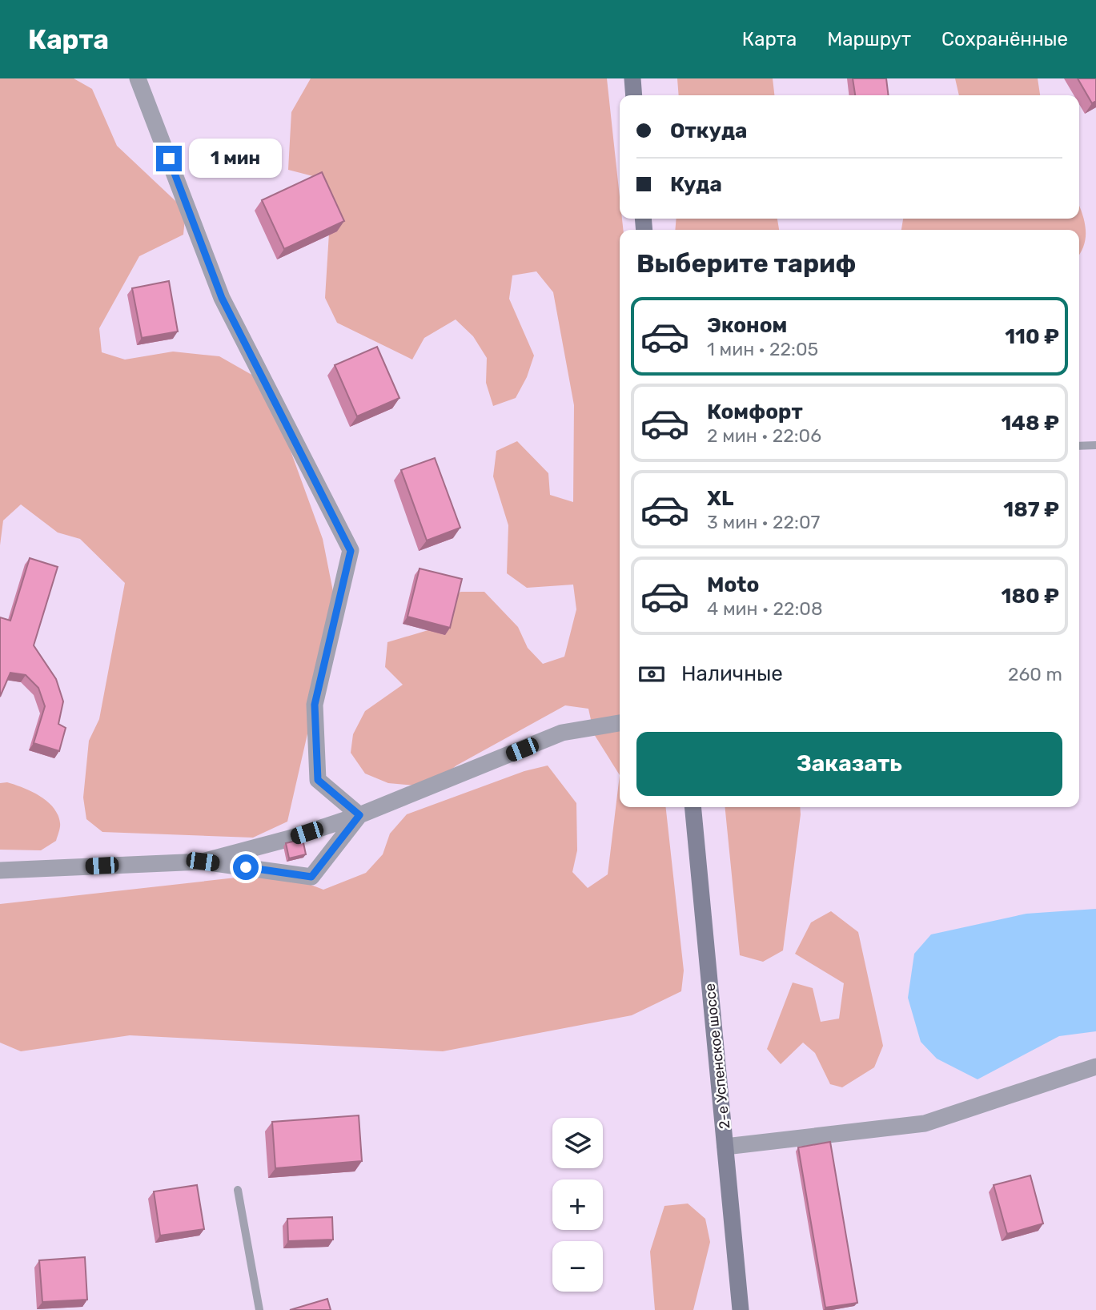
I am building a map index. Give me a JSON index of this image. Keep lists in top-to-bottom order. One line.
{"streets":{"main road":["2-е Успенское шоссе"]},"page":{"header":"Карта","nav":["Карта","Маршрут","Сохранённые"],"banner":["Откуда","Куда"],"bubble":"1 мин","heading":"Выберите тариф","list":[{"name":"Эконом","note":"1 мин · 22:05","value":"110 ₽"},{"name":"Комфорт","note":"2 мин · 22:06","value":"148 ₽"},{"name":"XL","note":"3 мин · 22:07","value":"187 ₽"},{"name":"Moto","note":"4 мин · 22:08","value":"180 ₽"}],"pay":["Наличные","260 m"],"buttons":"Заказать","map_buttons":["+","−"]}}
